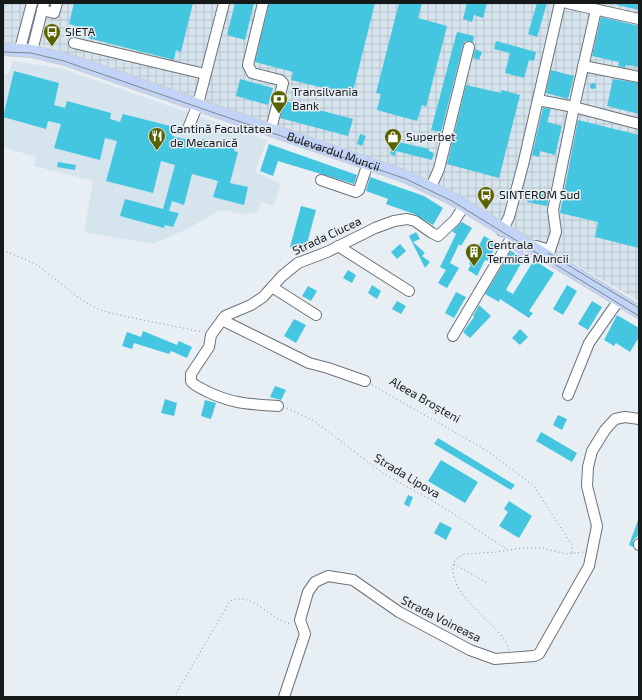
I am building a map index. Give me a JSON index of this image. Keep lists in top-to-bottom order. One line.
{"streets":{"main road":["Bulevardul Muncii"],"street":["Strada Ciucea","Strada Voineasa"],"path":["Aleea Broșteni","Strada Lipova"]},"crossings":[["Bulevardul Muncii","Strada Ciucea"],["Strada Ciucea","Strada Lipova"]],"places":{"bus stop":["SIETA","SINTEROM Sud"],"bank":["Transilvania Bank"],"restaurant":["Cantină Facultatea de Mecanică"],"shop":["Superbet"],"building":["Centrala Termică Muncii"]}}
